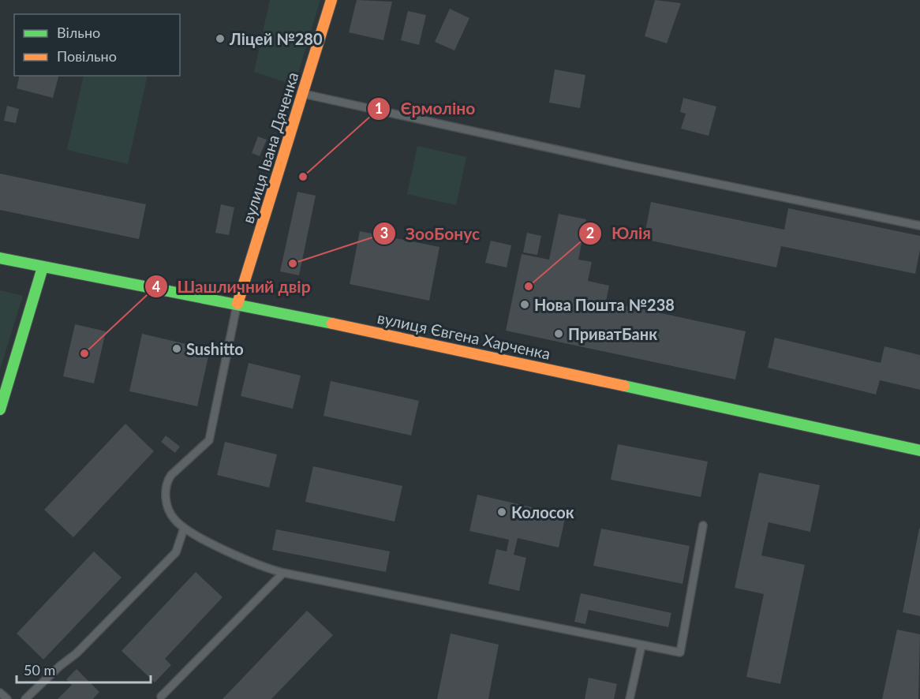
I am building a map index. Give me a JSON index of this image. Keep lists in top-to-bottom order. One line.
{"streets":{"main road":["вулиця Івана Дяченка","вулиця Євгена Харченка"]},"crossings":[["вулиця Івана Дяченка","вулиця Євгена Харченка"]],"places":["Ліцей №280","Єрмоліно","ЗооБонус","Юлія","Нова Пошта №238","ПриватБанк","Sushitto","Шашличний двір","Колосок"],"legend":["Вільно","Повільно"],"scale_bar":"50 m"}
